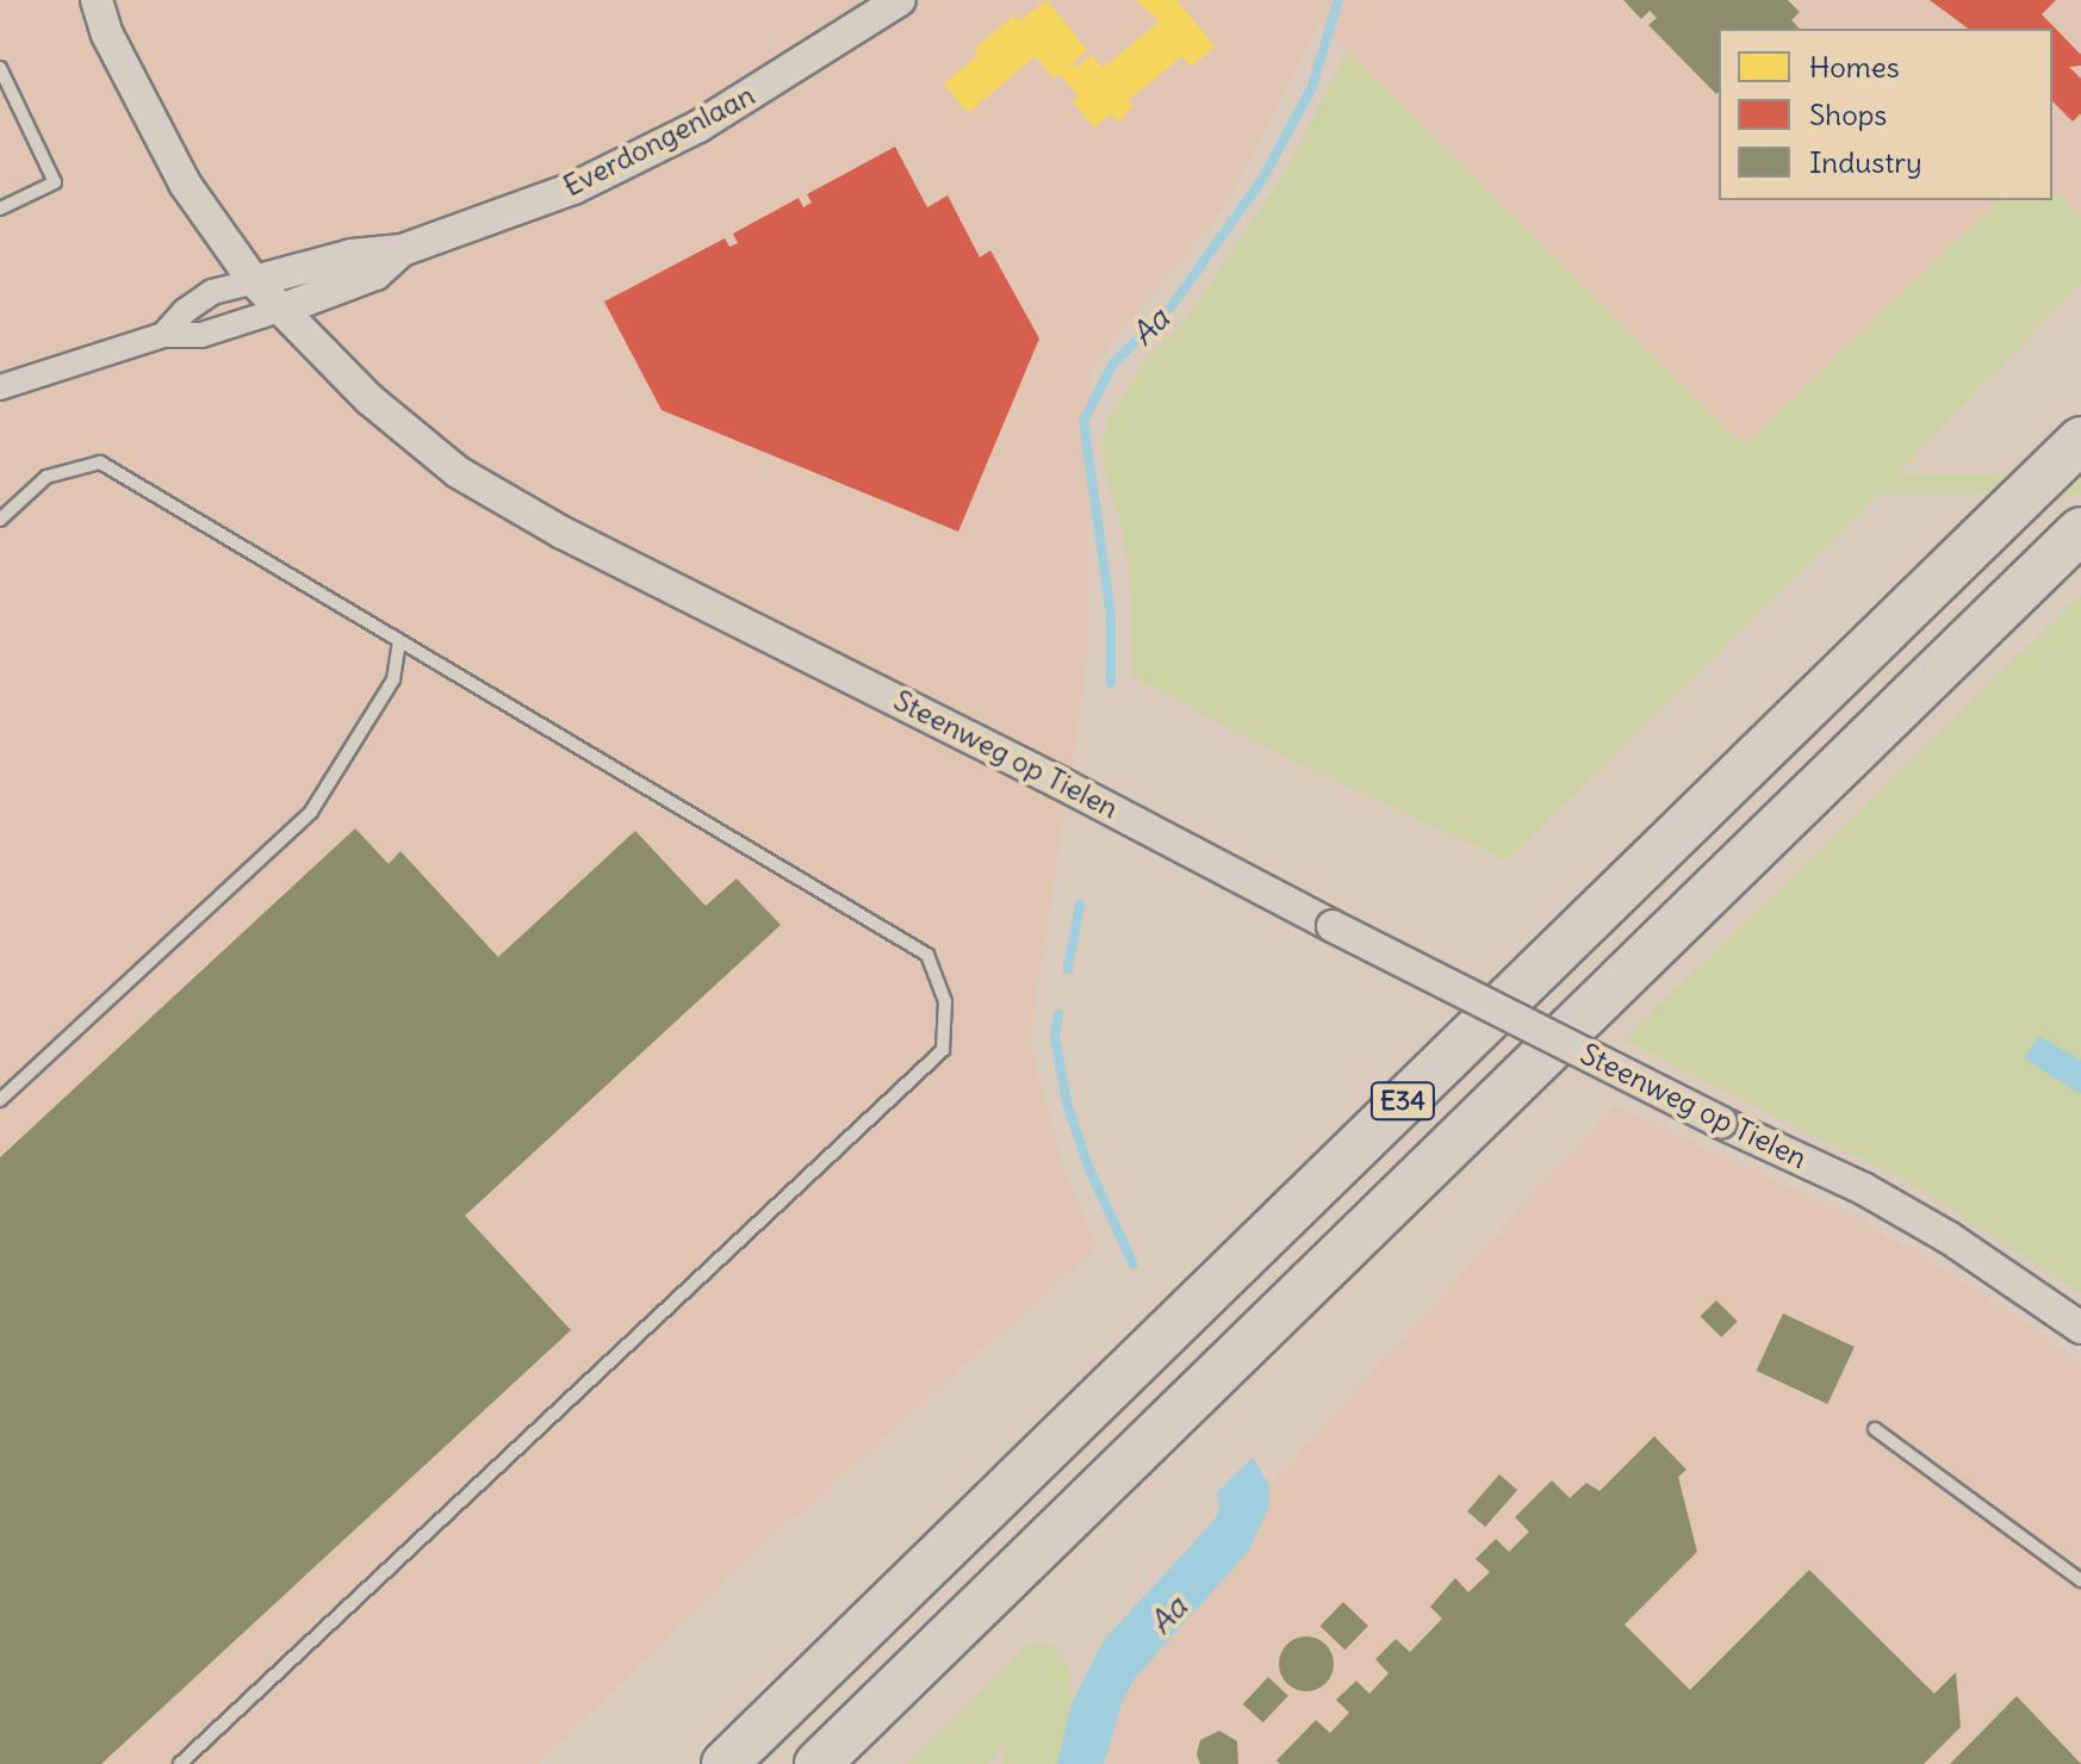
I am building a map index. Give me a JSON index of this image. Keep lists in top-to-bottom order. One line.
{"streets":{"highway":["E34"],"street":["Everdongenlaan","Steenweg op Tielen"]},"crossings":[["Everdongenlaan","Steenweg op Tielen"]],"water":["Aa"],"legend":["Homes","Shops","Industry"]}
